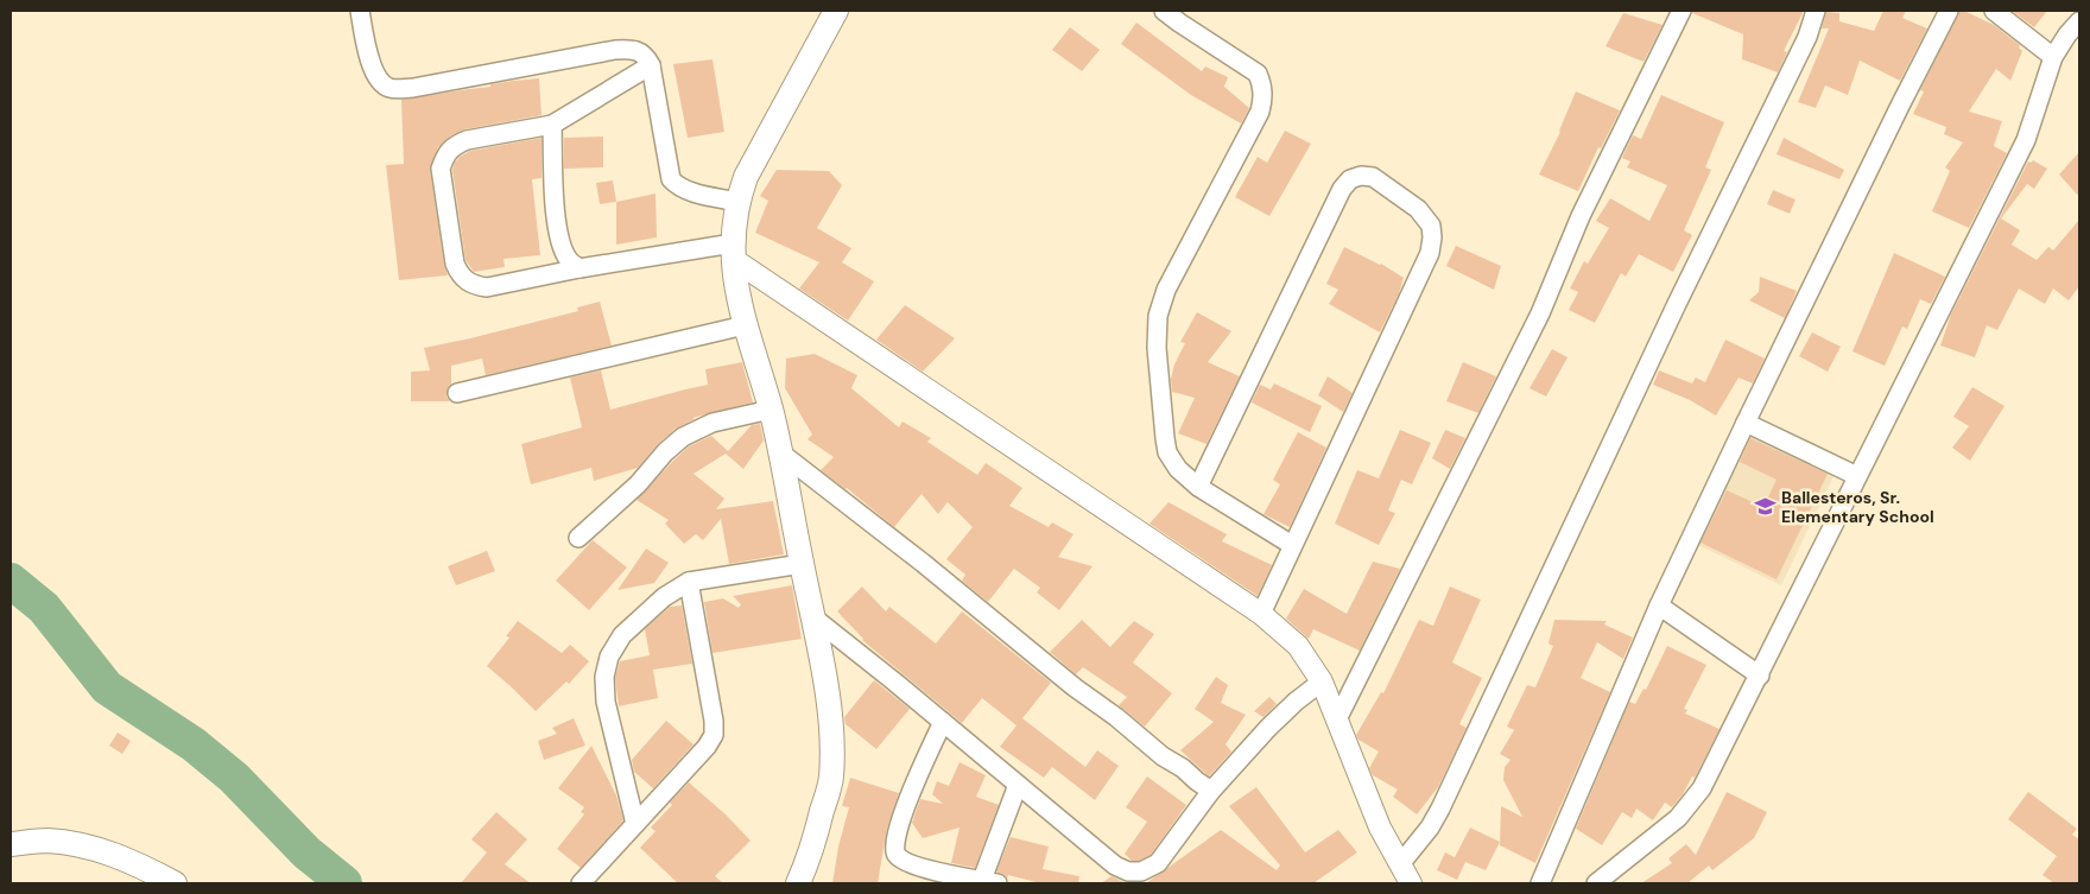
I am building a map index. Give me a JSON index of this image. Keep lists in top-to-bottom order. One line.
{"places":{"school or university":["Ballesteros, Sr. Elementary School"]}}
